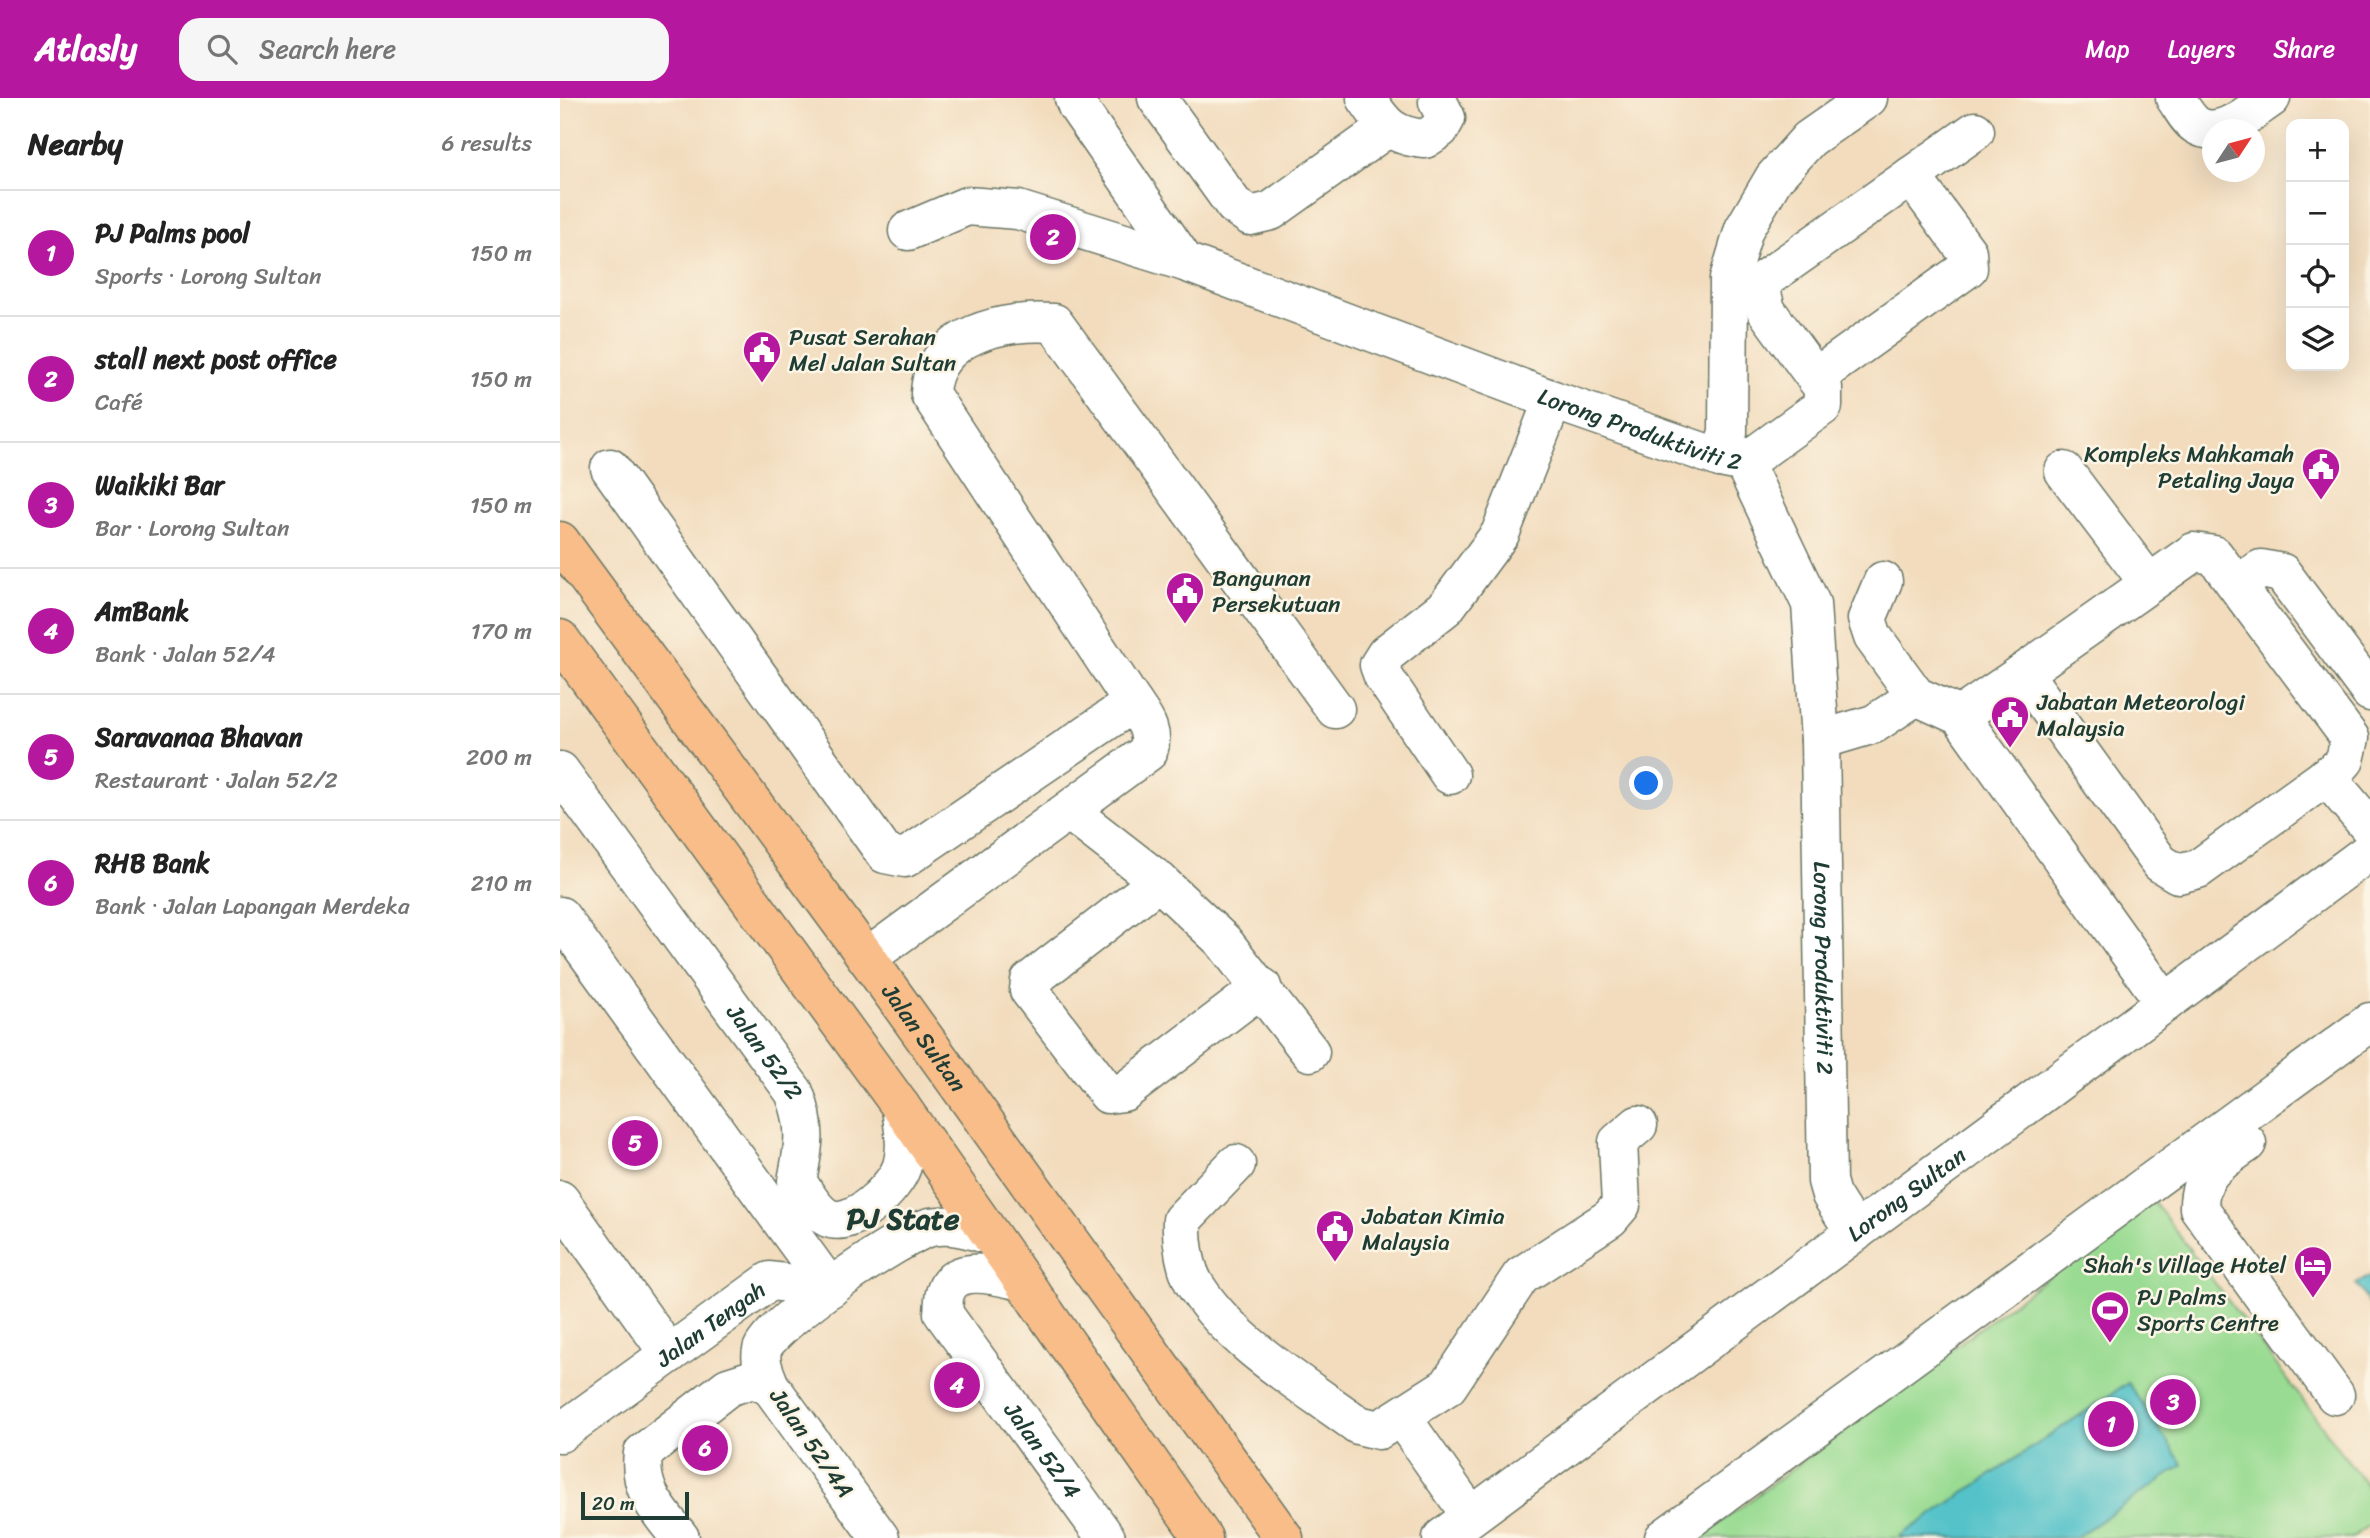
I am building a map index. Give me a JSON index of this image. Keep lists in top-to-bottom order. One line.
{"streets":{"main road":["Jalan Sultan"],"street":["Lorong Produktiviti 2","Jalan 52/2","Lorong Sultan","Jalan Tengah","Jalan 52/4A","Jalan 52/4"]},"crossings":[["Lorong Produktiviti 2","Lorong Sultan"],["Jalan Tengah","Jalan 52/4A"]],"districts":["PJ State"],"places":{"public building":["Pusat Serahan Mel Jalan Sultan","Kompleks Mahkamah Petaling Jaya","Bangunan Persekutuan","Jabatan Meteorologi Malaysia","Jabatan Kimia Malaysia"],"hotel":["Shah's Village Hotel"],"sports":["PJ Palms Sports Centre"]},"scale_bar":"20 m","north":"top right","page":{"header":"Atlasly","search":"Search here","nav":["Map","Layers","Share"],"heading":["Nearby","6 results"],"map_buttons":["+","−"],"list":[{"mark":"1","name":"PJ Palms pool","note":"Sports · Lorong Sultan","value":"150 m"},{"mark":"2","name":"stall next post office","note":"Café","value":"150 m"},{"mark":"3","name":"Waikiki Bar","note":"Bar · Lorong Sultan","value":"150 m"},{"mark":"4","name":"AmBank","note":"Bank · Jalan 52/4","value":"170 m"},{"mark":"5","name":"Saravanaa Bhavan","note":"Restaurant · Jalan 52/2","value":"200 m"},{"mark":"6","name":"RHB Bank","note":"Bank · Jalan Lapangan Merdeka","value":"210 m"}],"pins":["2","5","4","3","1","6"],"scale":"20 m"}}
